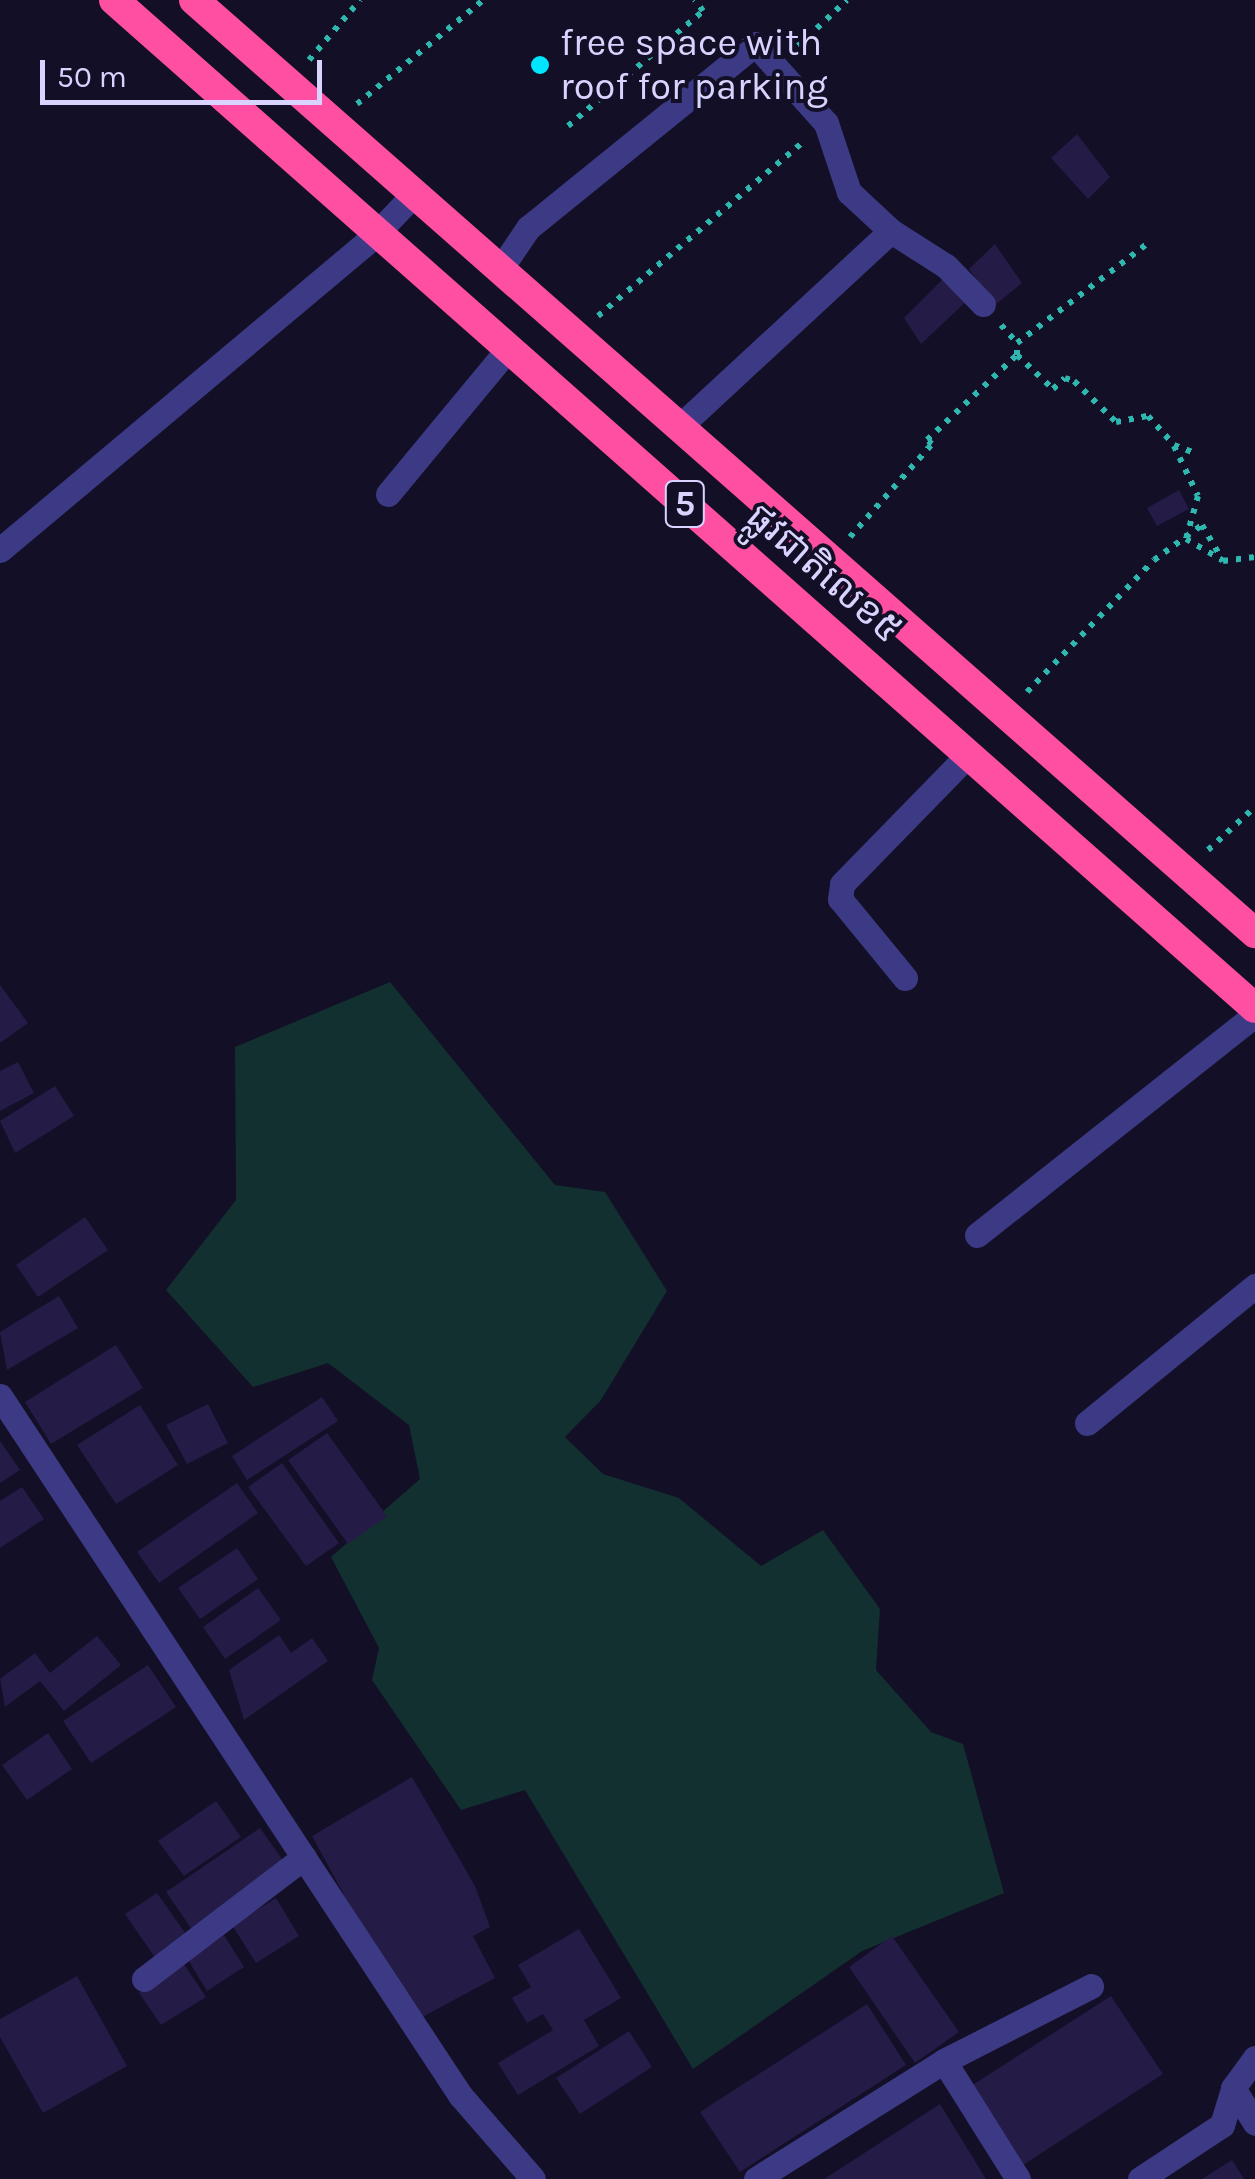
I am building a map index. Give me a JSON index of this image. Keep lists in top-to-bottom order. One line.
{"streets":{"highway":["5","ផ្លូវជាតិលេខ៥"]},"places":["free space with roof for parking"],"scale_bar":"50 m"}
